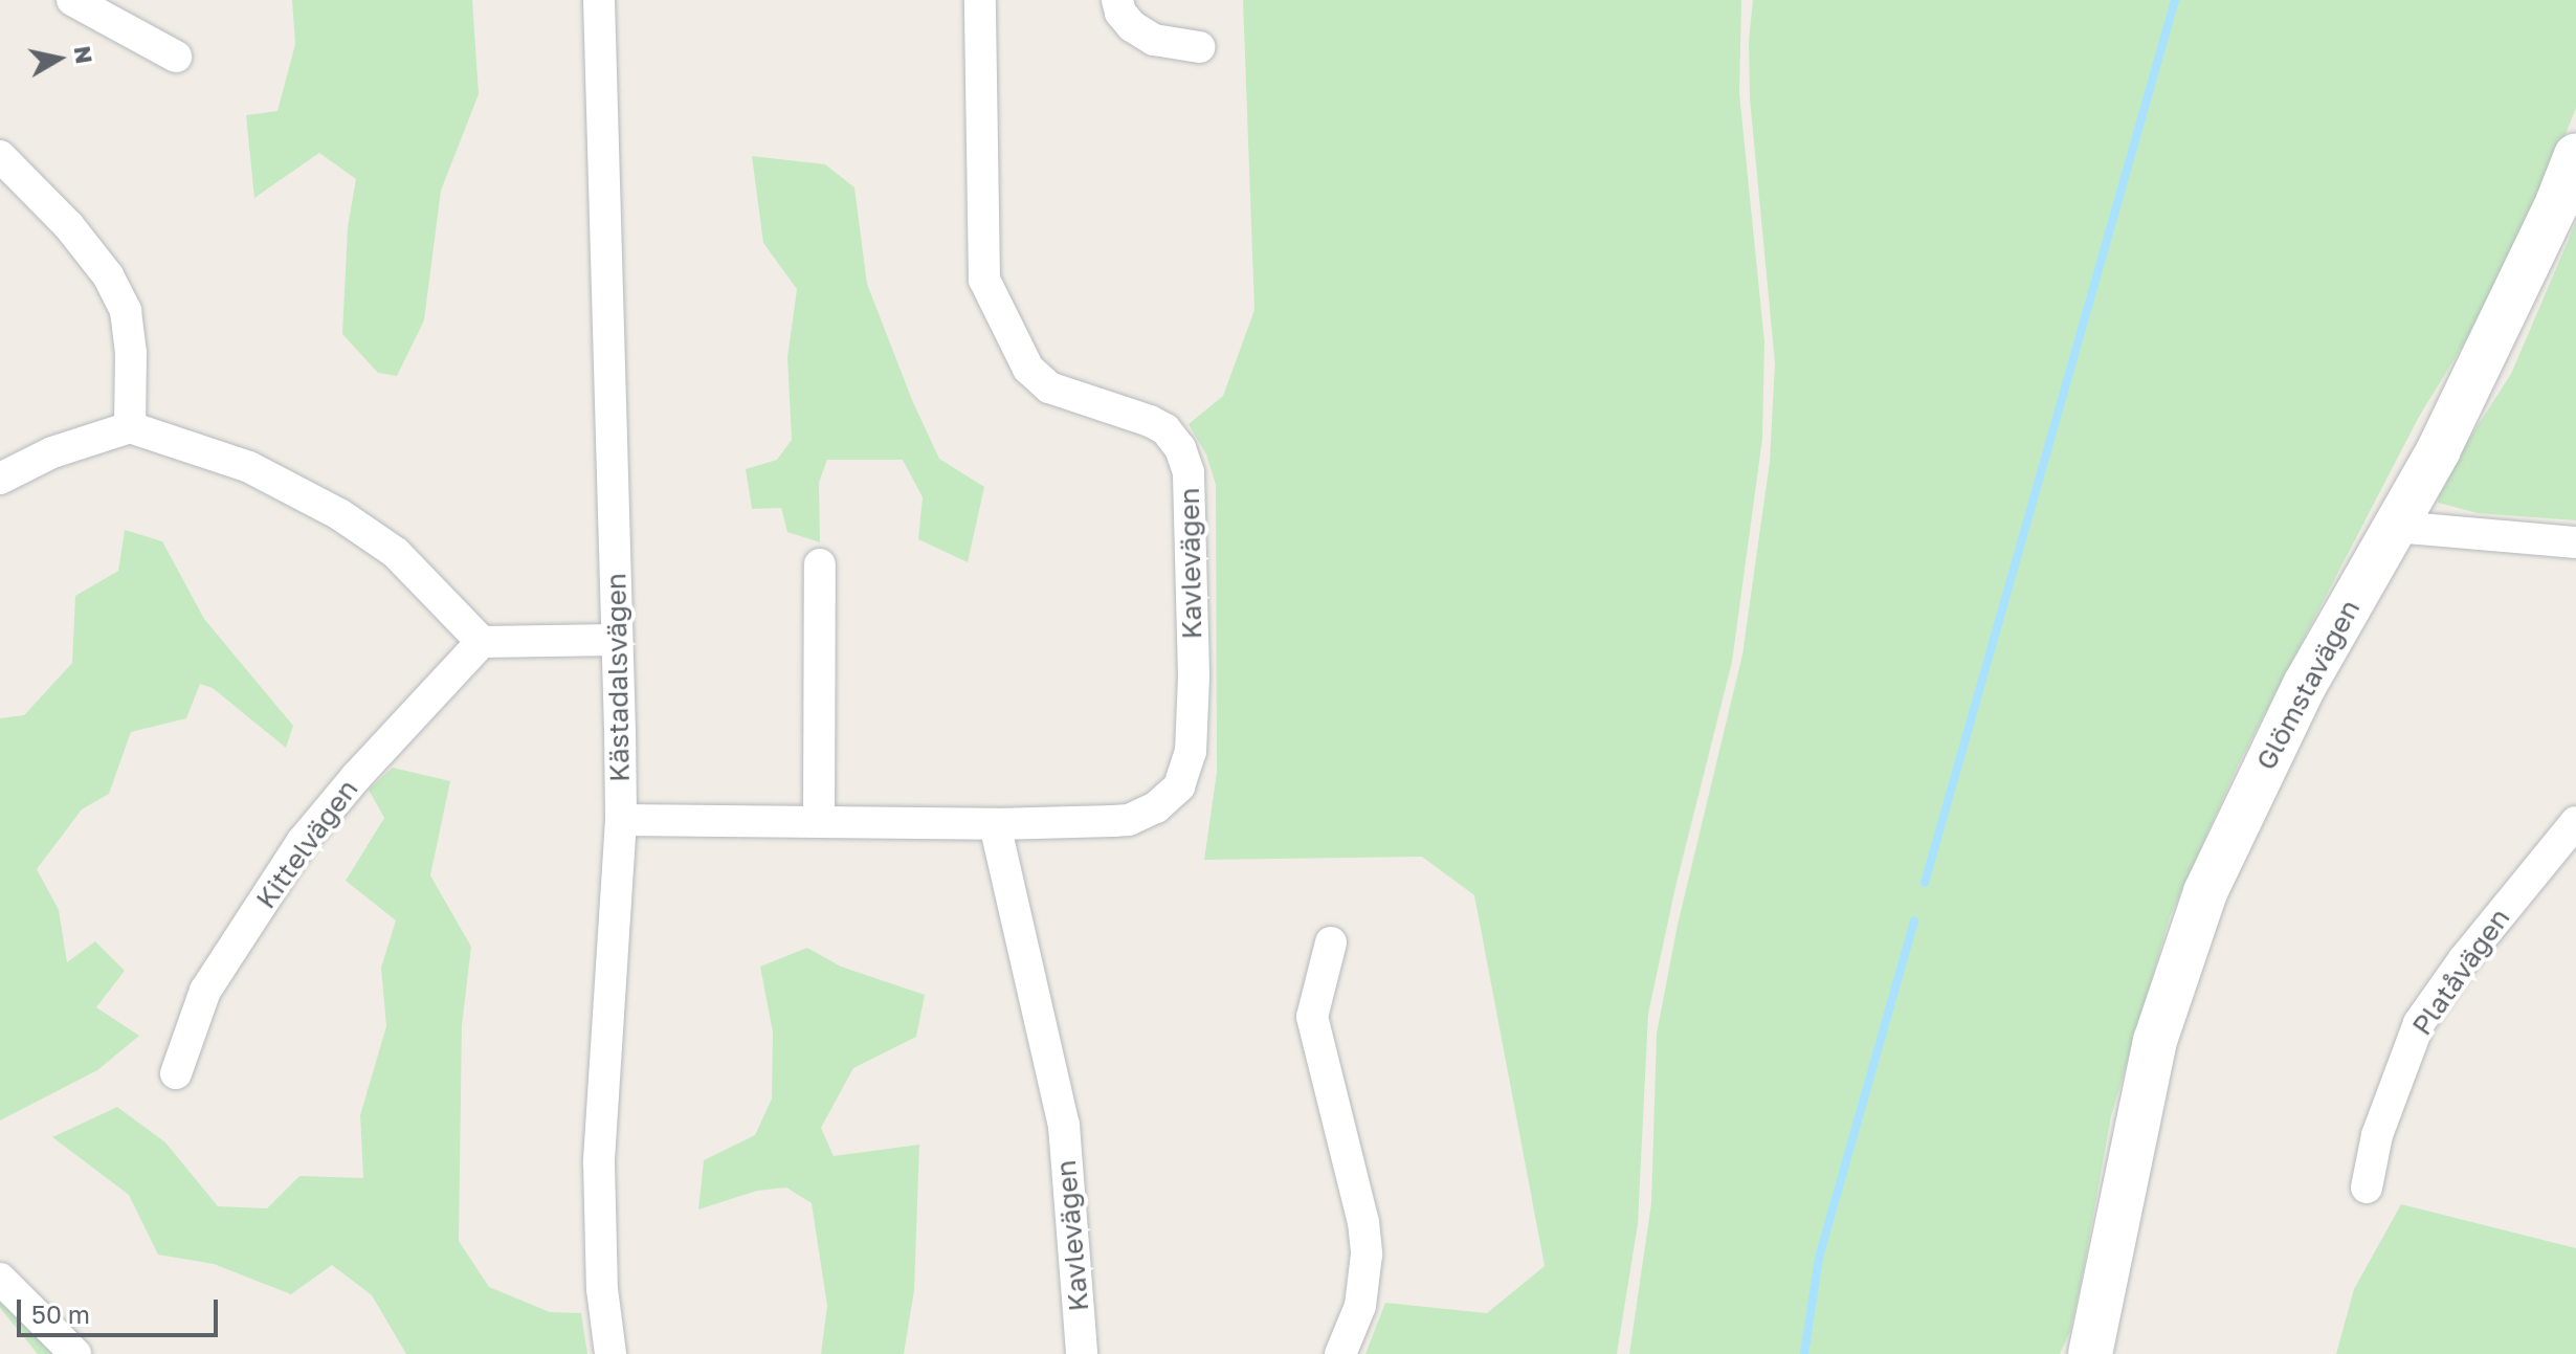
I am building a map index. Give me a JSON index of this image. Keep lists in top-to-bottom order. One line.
{"streets":{"main road":["Glömstavägen"],"street":["Kavlevägen","Kästadalsvägen","Kittelvägen","Platåvägen"]},"crossings":[["Kavlevägen","Kästadalsvägen"]],"scale_bar":"50 m","north":"right"}
